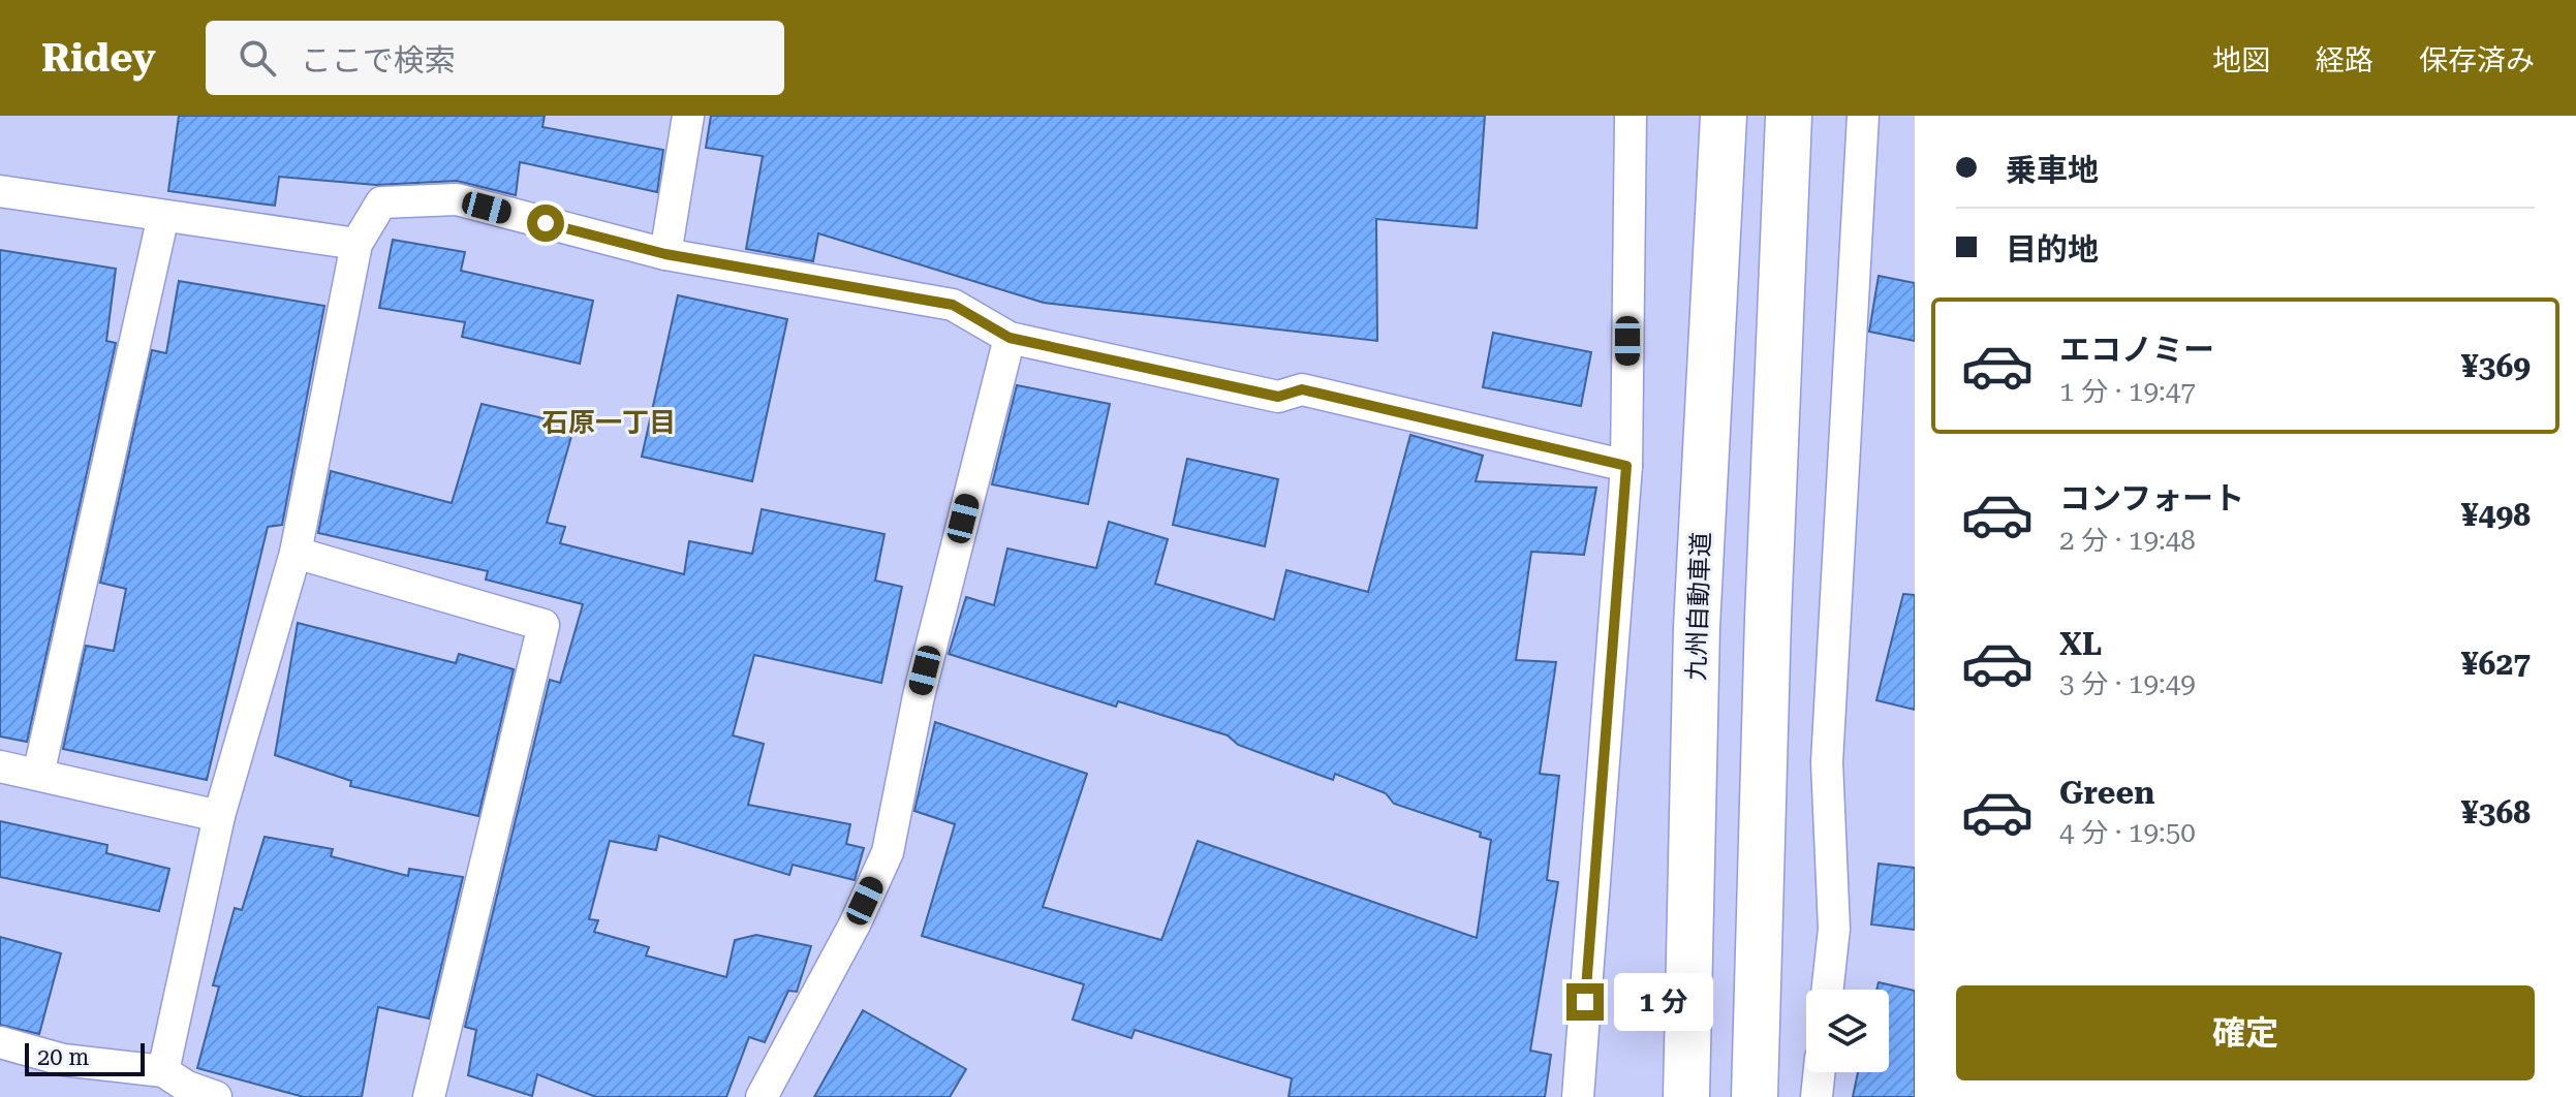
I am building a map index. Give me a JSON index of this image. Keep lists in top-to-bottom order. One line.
{"streets":{"highway":["九州自動車道"]},"districts":["石原一丁目"],"scale_bar":"20 m","page":{"header":"Ridey","search":"ここで検索","nav":["地図","経路","保存済み"],"banner":["乗車地","目的地"],"list":[{"name":"エコノミー","note":"1 分 · 19:47","value":"¥369"},{"name":"コンフォート","note":"2 分 · 19:48","value":"¥498"},{"name":"XL","note":"3 分 · 19:49","value":"¥627"},{"name":"Green","note":"4 分 · 19:50","value":"¥368"}],"buttons":"確定","bubble":"1 分","scale":"20 m"}}
